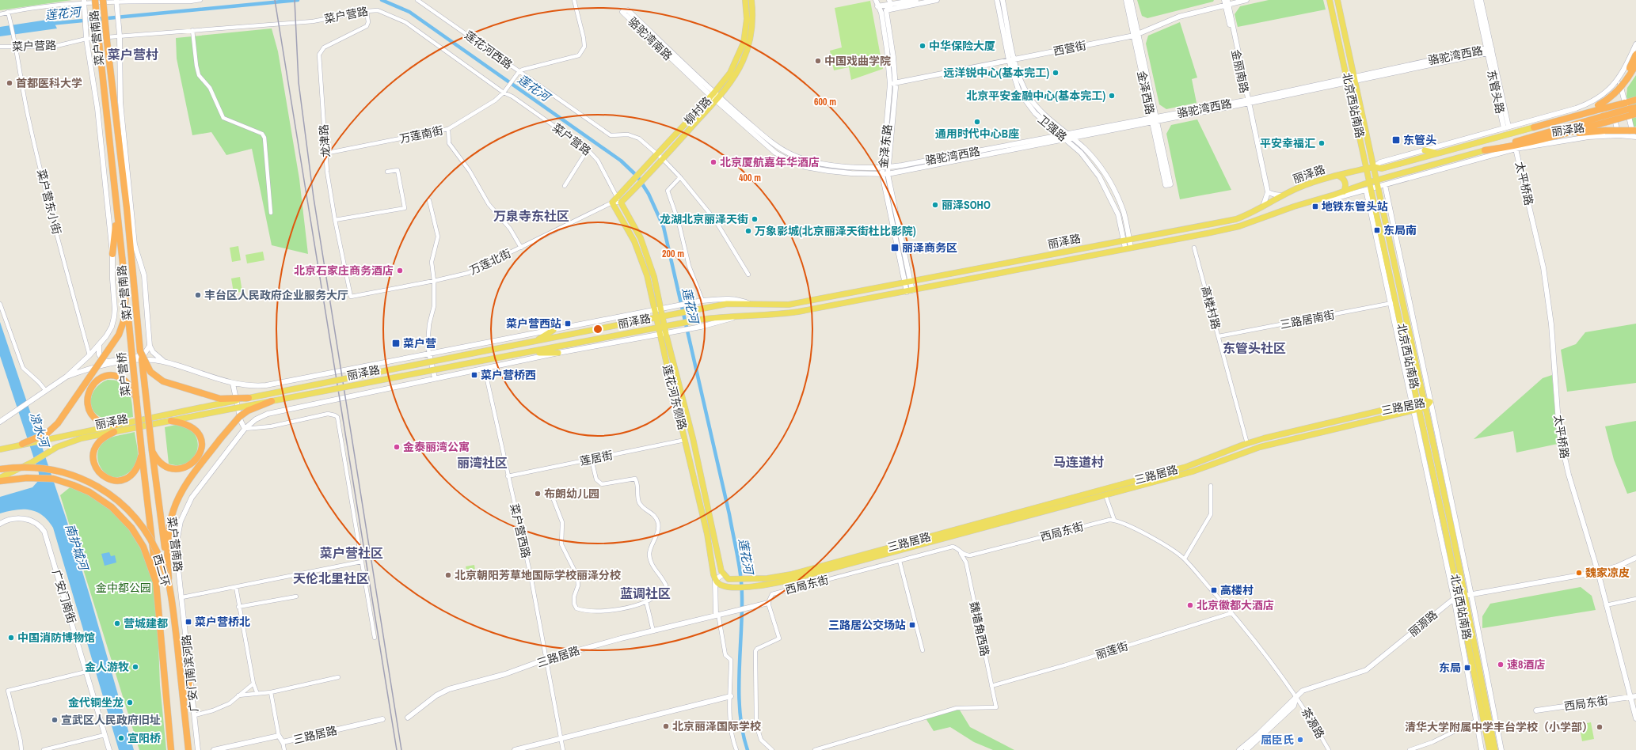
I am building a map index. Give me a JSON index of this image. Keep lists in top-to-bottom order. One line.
{"streets":{"highway":["菜户营南路","丽泽路","菜户营桥","西二环"],"main road":["北京西站南路","柳村路","莲花河东侧路","三路居路"],"street":["菜户营路","骆驼湾南路","西营街","莲花河西路","骆驼湾西路","金丽南路","东管头路","金泽西路","卫强路","万莲南街","龙津路","金泽东路","太平桥路","菜户营东小街","万莲北街","高楼村路","三路居南街","莲居街","菜户营西路","西局东街","广安门南街","丽源路","魏墙角西路","丽莲街","广安门南滨河路","茶源路"]},"crossings":[["菜户营路","菜户营南路"],["菜户营路","柳村路"],["菜户营路","万莲南街"],["菜户营路","龙津路"],["菜户营路","菜户营东小街"],["菜户营路","莲花河东侧路"],["菜户营南路","丽泽路"],["菜户营南路","菜户营东小街"],["菜户营南路","菜户营桥"],["菜户营南路","西二环"],["骆驼湾南路","骆驼湾西路"],["骆驼湾南路","柳村路"],["骆驼湾南路","金泽东路"],["西营街","金丽南路"],["西营街","金泽西路"],["西营街","卫强路"],["西营街","金泽东路"],["莲花河西路","柳村路"],["莲花河西路","万莲南街"],["骆驼湾西路","金丽南路"],["骆驼湾西路","东管头路"],["骆驼湾西路","金泽西路"],["骆驼湾西路","北京西站南路"],["骆驼湾西路","卫强路"],["骆驼湾西路","金泽东路"],["东管头路","丽泽路"],["北京西站南路","丽泽路"],["北京西站南路","三路居南街"],["北京西站南路","三路居路"],["北京西站南路","丽源路"],["柳村路","万莲北街"],["柳村路","莲花河东侧路"],["卫强路","丽泽路"],["丽泽路","金泽东路"],["丽泽路","太平桥路"],["丽泽路","莲花河东侧路"],["丽泽路","菜户营西路"],["丽泽路","广安门南滨河路"],["万莲南街","龙津路"],["龙津路","万莲北街"],["太平桥路","西局东街"],["太平桥路","丽源路"],["万莲北街","莲花河东侧路"],["高楼村路","三路居南街"],["莲花河东侧路","三路居路"],["莲花河东侧路","莲居街"],["三路居路","菜户营西路"],["三路居路","西局东街"],["莲居街","菜户营西路"],["西局东街","丽源路"],["西局东街","魏墙角西路"],["西局东街","丽莲街"],["西局东街","茶源路"],["丽源路","茶源路"],["魏墙角西路","丽莲街"]],"districts":["菜户营村","万泉寺东社区","东管头社区","马连道村","丽湾社区","菜户营社区","天伦北里社区","蓝调社区"],"water":["莲花河","凉水河","南护城河"],"parks":["金中都公园"],"places":{"other":["中华保险大厦","中国戏曲学院","远洋锐中心(基本完工)","首都医科大学","北京平安金融中心(基本完工)","通用时代中心B座","平安幸福汇","北京厦航嘉年华酒店","丽泽SOHO","龙湖北京丽泽天街","万象影城(北京丽泽天街杜比影院)","北京石家庄商务酒店","丰台区人民政府企业服务大厅","金泰丽湾公寓","布朗幼儿园","魏家凉皮","北京朝阳芳草地国际学校丽泽分校","北京徽都大酒店","营城建都","中国消防博物馆","速8酒店","金人游牧","金代铜坐龙","宣武区人民政府旧址","北京丽泽国际学校","清华大学附属中学丰台学校（小学部）","宣阳桥","屈臣氏"],"transit":["东管头","地铁东管头站","东局南","丽泽商务区","菜户营西站","菜户营","菜户营桥西","高楼村","菜户营桥北","三路居公交场站","东局"]},"rings":["600 m","400 m","200 m"]}
